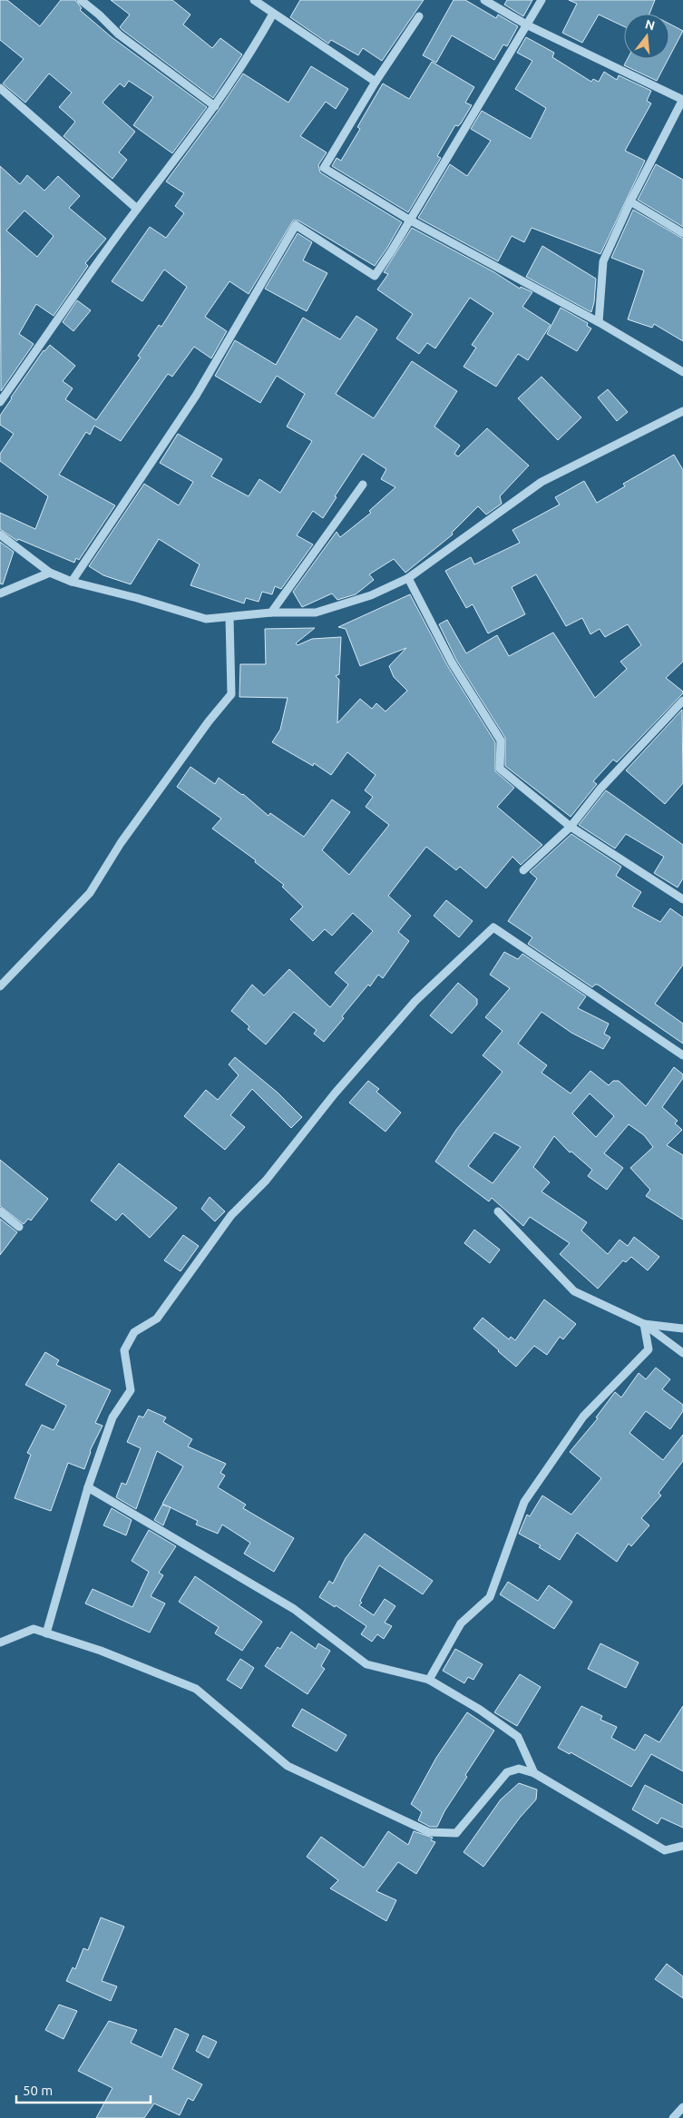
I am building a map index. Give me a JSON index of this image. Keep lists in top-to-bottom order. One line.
{"scale_bar":"50 m","north":"top"}
